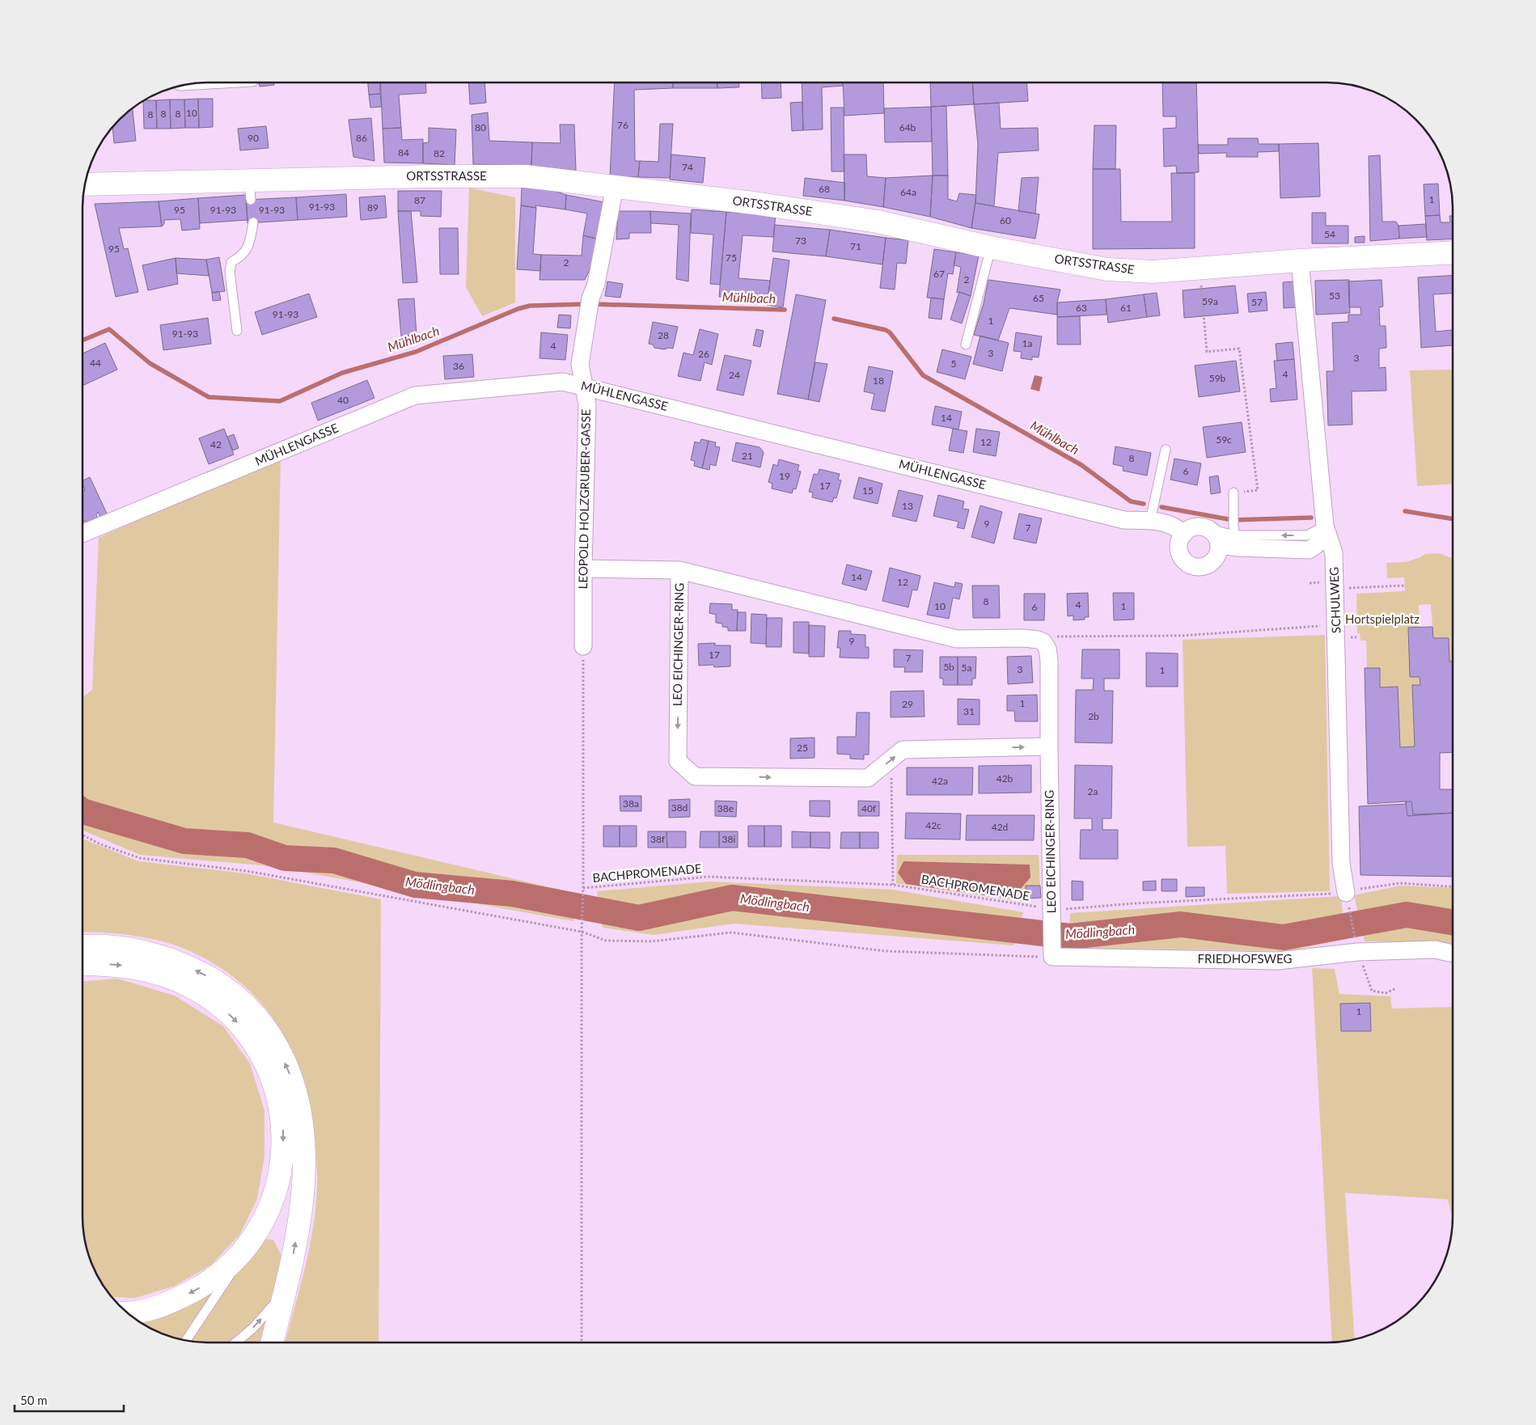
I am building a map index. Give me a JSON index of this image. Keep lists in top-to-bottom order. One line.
{"streets":{"main road":["ORTSSTRASSE"],"street":["MÜHLENGASSE","LEOPOLD HOLZGRUBER-GASSE","SCHULWEG","LEO EICHINGER-RING","FRIEDHOFSWEG"],"path":["BACHPROMENADE"]},"crossings":[["ORTSSTRASSE","LEOPOLD HOLZGRUBER-GASSE"],["ORTSSTRASSE","SCHULWEG"],["MÜHLENGASSE","LEOPOLD HOLZGRUBER-GASSE"],["SCHULWEG","BACHPROMENADE"],["LEO EICHINGER-RING","BACHPROMENADE"],["LEO EICHINGER-RING","FRIEDHOFSWEG"]],"water":["Mühlbach","Mödlingbach"],"parks":["Hortspielplatz"],"house_numbers":["10","8","8","8","76","80","64b","90","86","84","82","74","68","64a","1","87","91-93","89","95","91-93","91-93","60","54","73","71","95","75","2","67","2","53","65","59a","57","63","61","91-93","1","91-93","28","1a","4","3","26","3","44","5","36","4","24","59b","18","40","14","59c","12","42","21","8","6","19","17","15","13","9","7","14","12","8","4","10","1","6","9","17","7","5b","5a","3","1","1","29","31","2b","25","42b","42a","2a","38a","38d","38e","40f","42c","42d","38f","38i","1"],"scale_bar":"50 m"}
